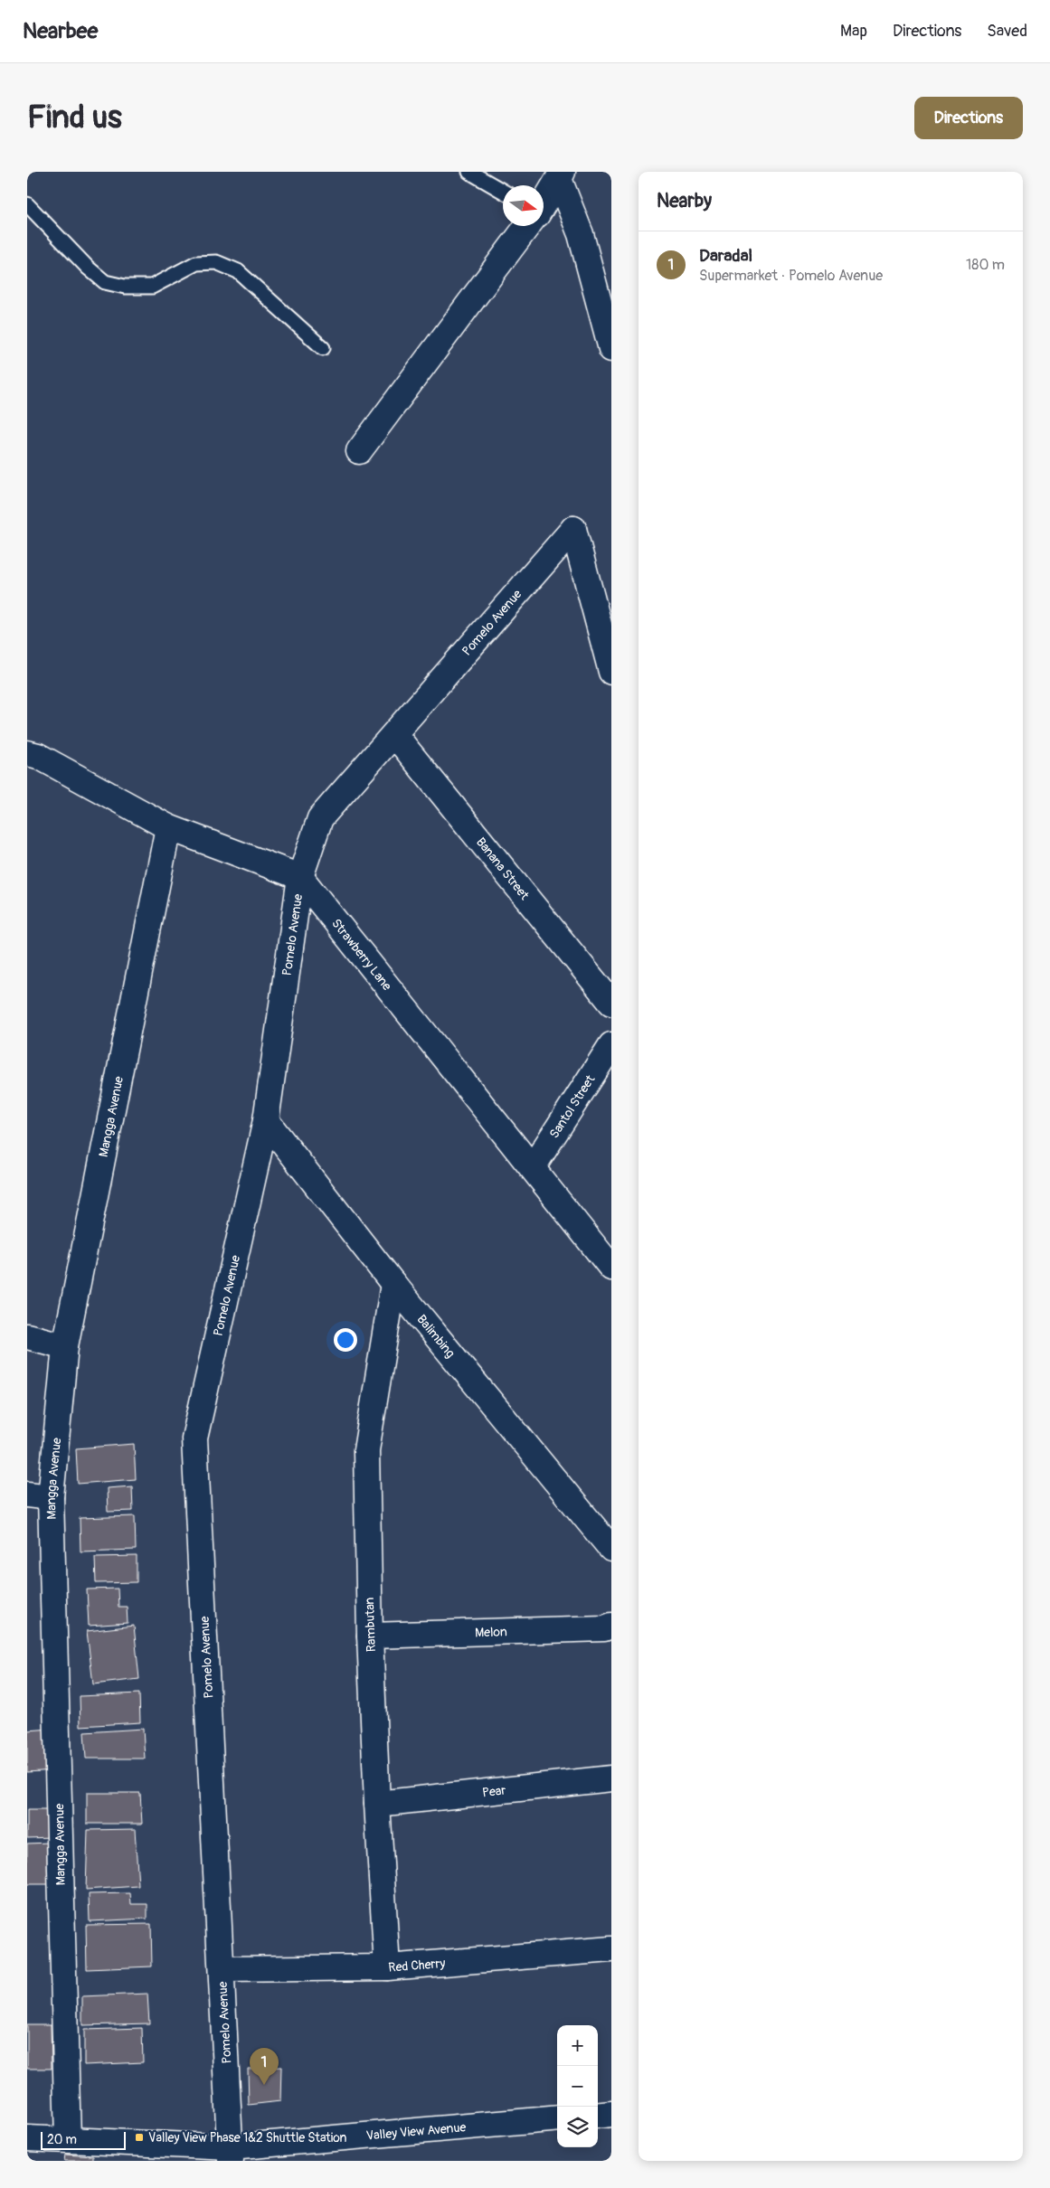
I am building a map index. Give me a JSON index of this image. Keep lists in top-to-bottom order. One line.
{"streets":{"street":["Pomelo Avenue","Banana Street","Strawberry Lane","Santol Street","Mangga Avenue","Balimbing","Rambutan","Melon","Pear","Red Cherry","Valley View Avenue"]},"crossings":[["Pomelo Avenue","Banana Street"],["Pomelo Avenue","Strawberry Lane"],["Pomelo Avenue","Balimbing"],["Pomelo Avenue","Red Cherry"],["Pomelo Avenue","Valley View Avenue"],["Strawberry Lane","Santol Street"],["Mangga Avenue","Valley View Avenue"],["Balimbing","Rambutan"],["Rambutan","Melon"],["Rambutan","Pear"],["Rambutan","Red Cherry"]],"places":{"transit":["Valley View Phase 1&2 Shuttle Station"]},"scale_bar":"20 m","north":"right","page":{"header":"Nearbee","nav":["Map","Directions","Saved"],"buttons":"Directions","title":"Find us","heading":"Nearby","list":[{"mark":"1","name":"Daradal","note":"Supermarket · Pomelo Avenue","value":"180 m"}],"map_buttons":["+","−"],"pins":"1","scale":"20 m"}}
